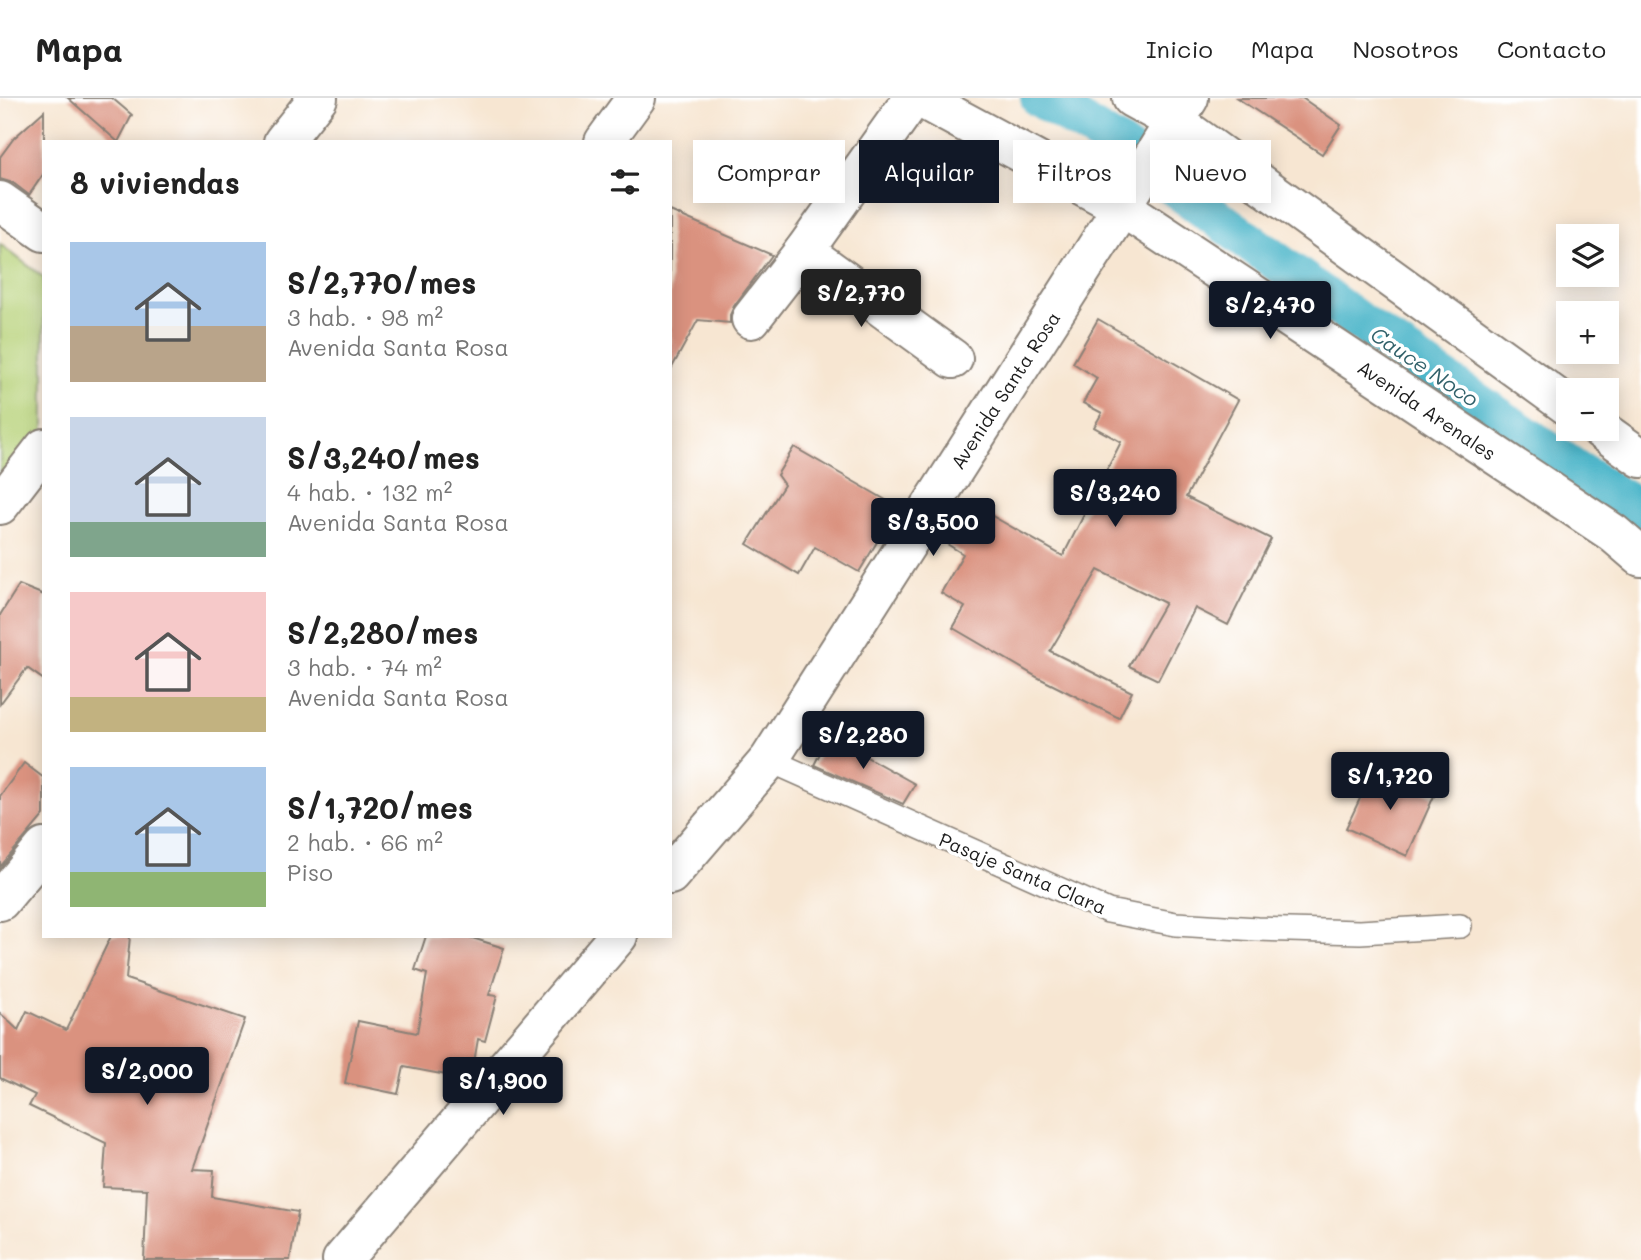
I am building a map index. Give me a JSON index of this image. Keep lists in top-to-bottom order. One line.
{"streets":{"street":["Avenida Santa Rosa","Avenida Arenales"],"lane":["Pasaje Santa Clara"]},"crossings":[["Avenida Santa Rosa","Pasaje Santa Clara"]],"water":["Cauce Noco"],"page":{"header":"Mapa","nav":["Inicio","Mapa","Nosotros","Contacto"],"chip":["Comprar","Alquilar","Filtros","Nuevo"],"heading":"8 viviendas","map_buttons":["+","−"],"list":[{"name":"S/2,770/mes","note":"3 hab. · 98 m² · Avenida Santa Rosa"},{"name":"S/3,240/mes","note":"4 hab. · 132 m² · Avenida Santa Rosa"},{"name":"S/2,280/mes","note":"3 hab. · 74 m² · Avenida Santa Rosa"},{"name":"S/1,720/mes","note":"2 hab. · 66 m² · Piso"}],"price":["S/2,770","S/2,470","S/3,240","S/3,500","S/2,280","S/1,720","S/2,000","S/1,900"]}}
